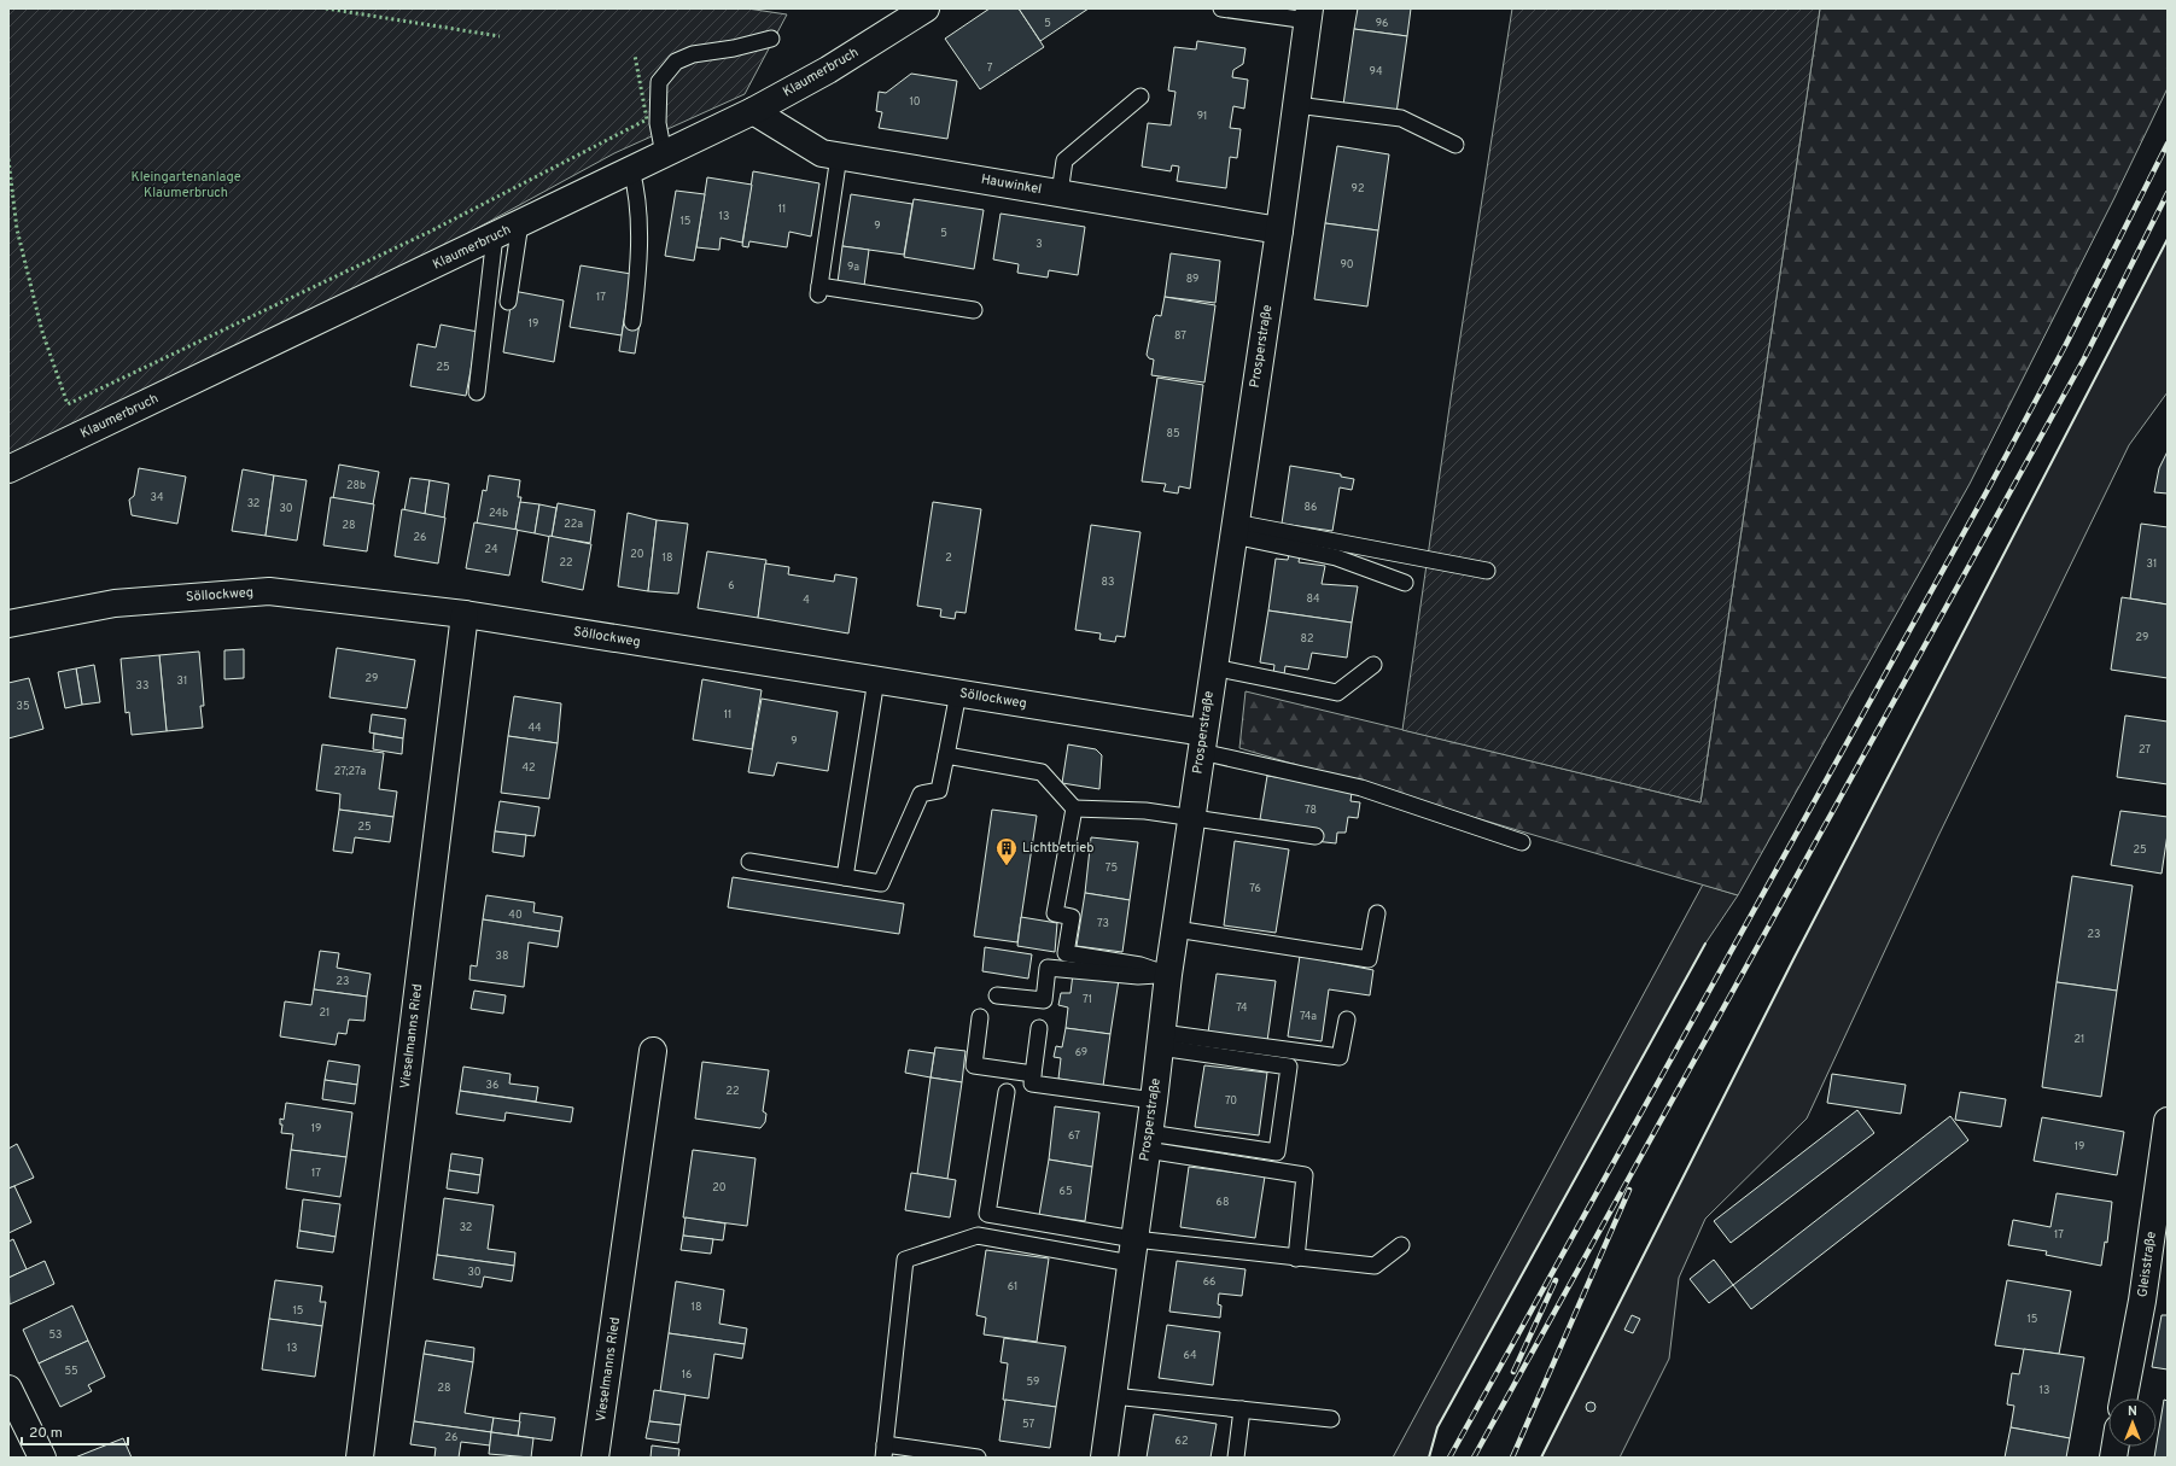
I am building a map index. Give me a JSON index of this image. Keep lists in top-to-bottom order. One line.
{"streets":{"street":["Klaumerbruch","Hauwinkel","Prosperstraße","Söllockweg","Vieselmanns Ried","Gleisstraße"]},"crossings":[["Klaumerbruch","Hauwinkel"],["Hauwinkel","Prosperstraße"],["Prosperstraße","Söllockweg"],["Söllockweg","Vieselmanns Ried"]],"parks":["Kleingartenanlage Klaumerbruch"],"places":{"building":["Lichtbetrieb"]},"house_numbers":["5","96","7","94","10","91","92","11","13","15","9","5","3","90","9a","89","17","19","87","25","85","28b","34","32","86","30","24b","22a","28","26","24","20","18","2","22","31","83","6","84","4","29","82","29","31","33","35","11","44","9","27","42","27;27a","78","25","25","75","76","40","73","23","38","23","71","74","21","74a","21","69","36","22","70","19","67","19","17","20","65","68","32","17","30","66","61","18","15","15","53","13","64","55","16","59","28","13","57","26","62"],"scale_bar":"20 m","north":"top"}
